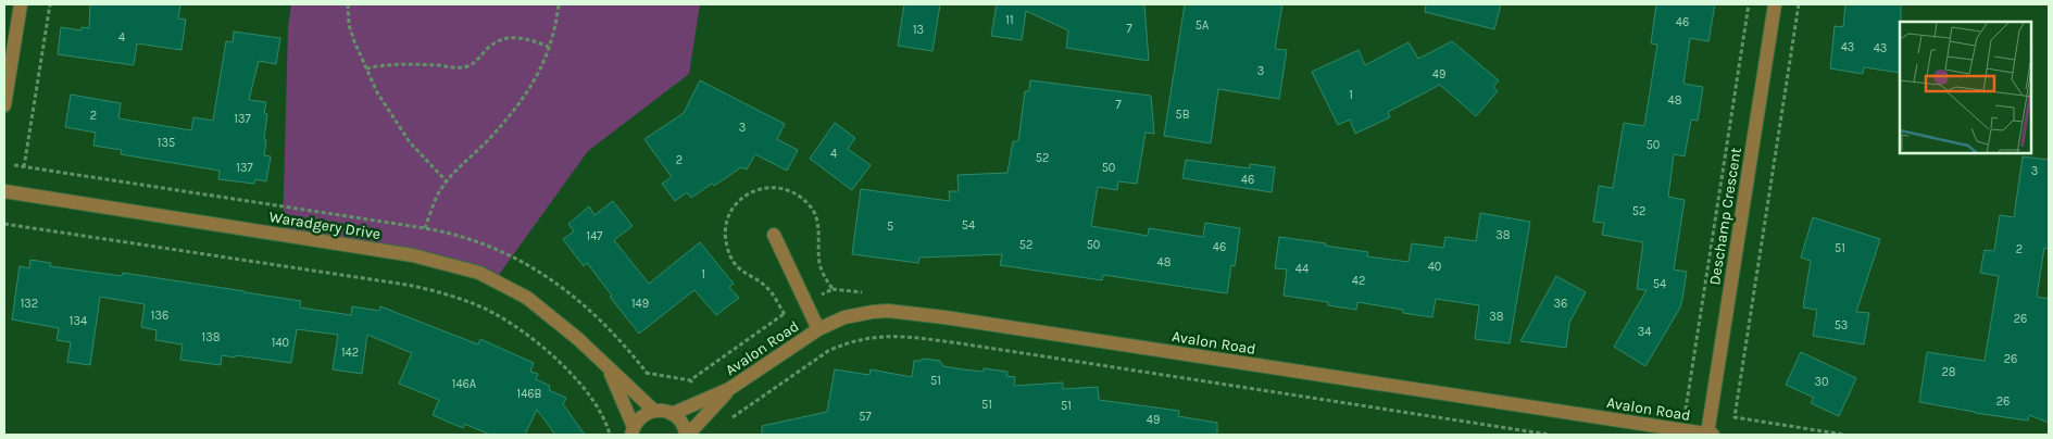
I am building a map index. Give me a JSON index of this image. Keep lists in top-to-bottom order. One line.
{"streets":{"street":["Deschamp Crescent","Waradgery Drive","Avalon Road"]},"crossings":[["Deschamp Crescent","Avalon Road"]],"house_numbers":["11","46","5A","7","13","4","43","43","3","49","1","48","7","5B","2","137","3","135","50","4","52","2","137","50","3","46","52","54","5","38","147","52","50","46","51","2","48","40","44","1","42","54","132","149","36","136","38","26","134","53","34","138","140","142","26","28","51","30","146A","146B","26","51","51","57","49"]}
